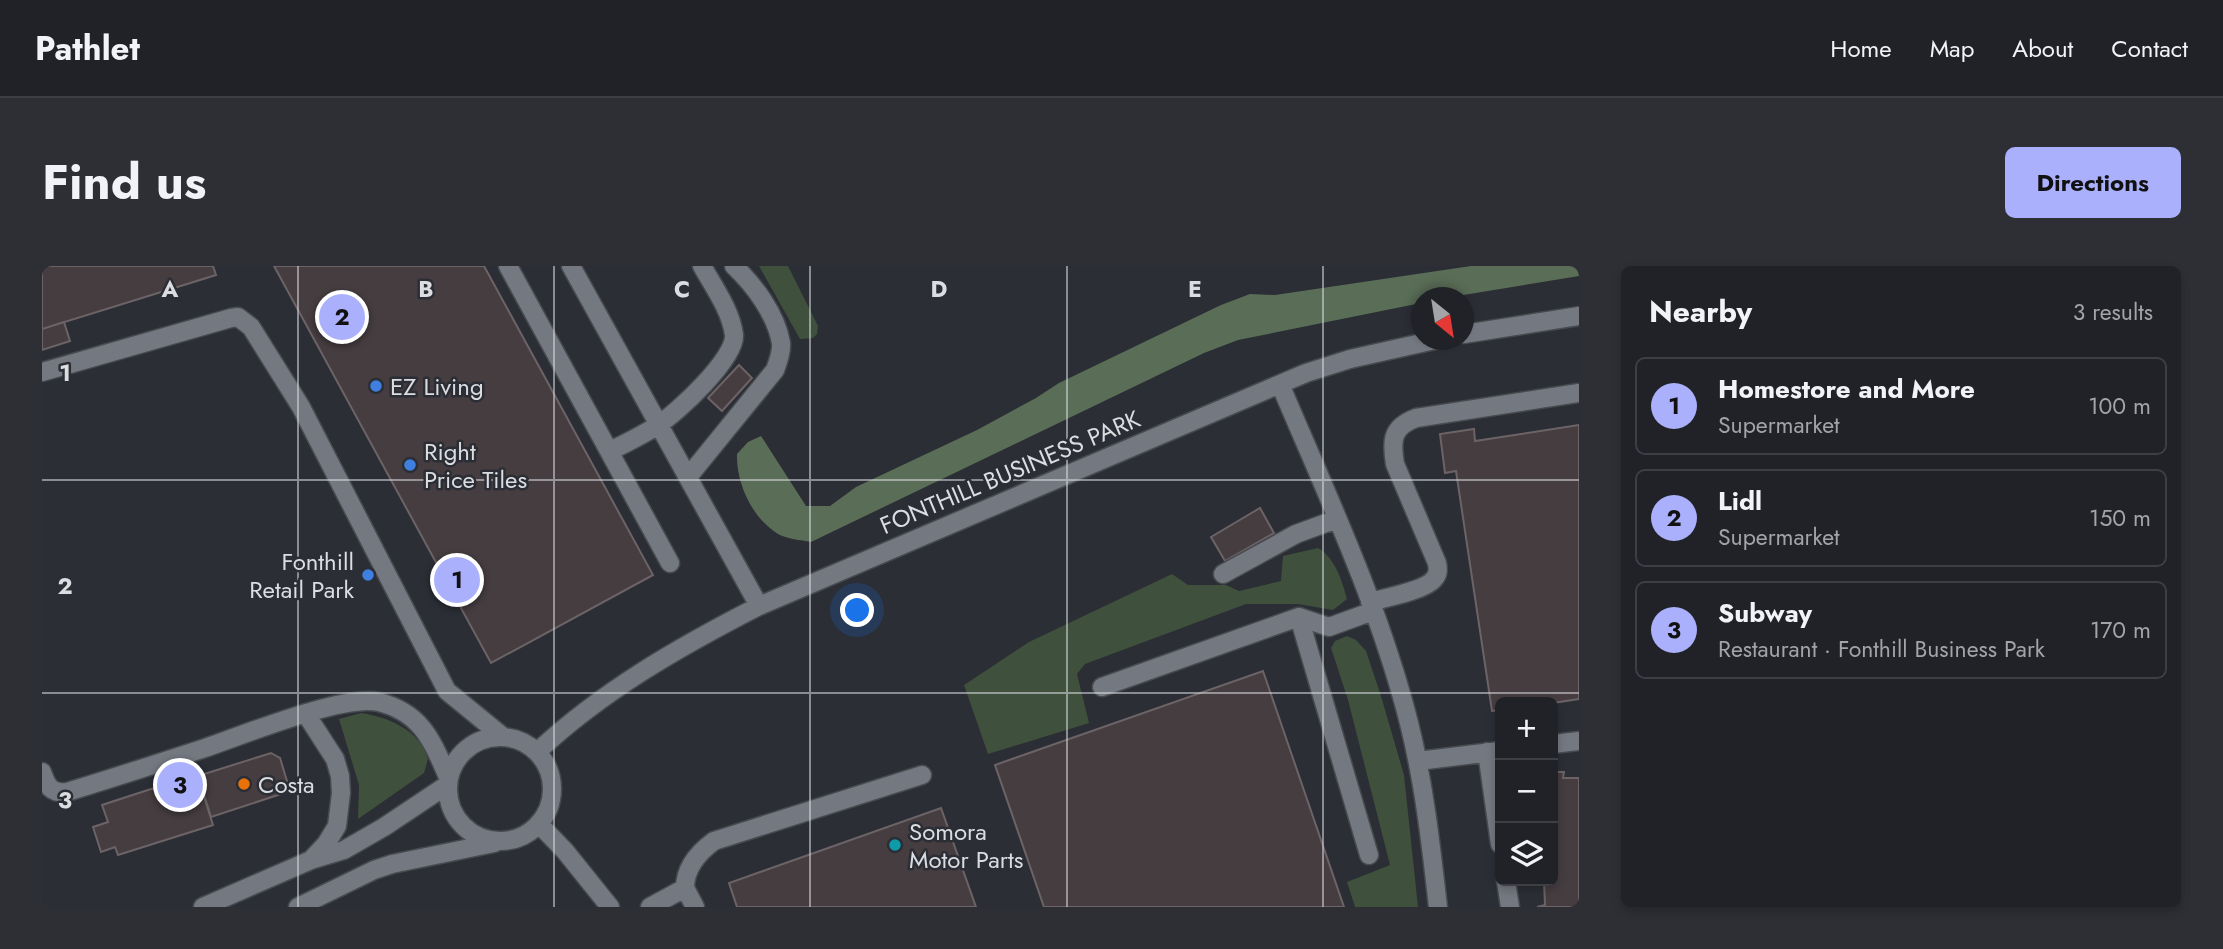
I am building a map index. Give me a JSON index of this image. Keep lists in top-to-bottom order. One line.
{"streets":{"street":["FONTHILL BUSINESS PARK"]},"places":["EZ Living","Right Price Tiles","Fonthill Retail Park","Costa","Somora Motor Parts"],"north":"bottom right","page":{"header":"Pathlet","nav":["Home","Map","About","Contact"],"title":"Find us","buttons":"Directions","heading":["Nearby","3 results"],"pins":["2","1","3"],"list":[{"mark":"1","name":"Homestore and More","note":"Supermarket","value":"100 m"},{"mark":"2","name":"Lidl","note":"Supermarket","value":"150 m"},{"mark":"3","name":"Subway","note":"Restaurant · Fonthill Business Park","value":"170 m"}],"map_buttons":["+","−"]},"grid":{"columns":["A","B","C","D","E"],"rows":["1","2","3"]}}
